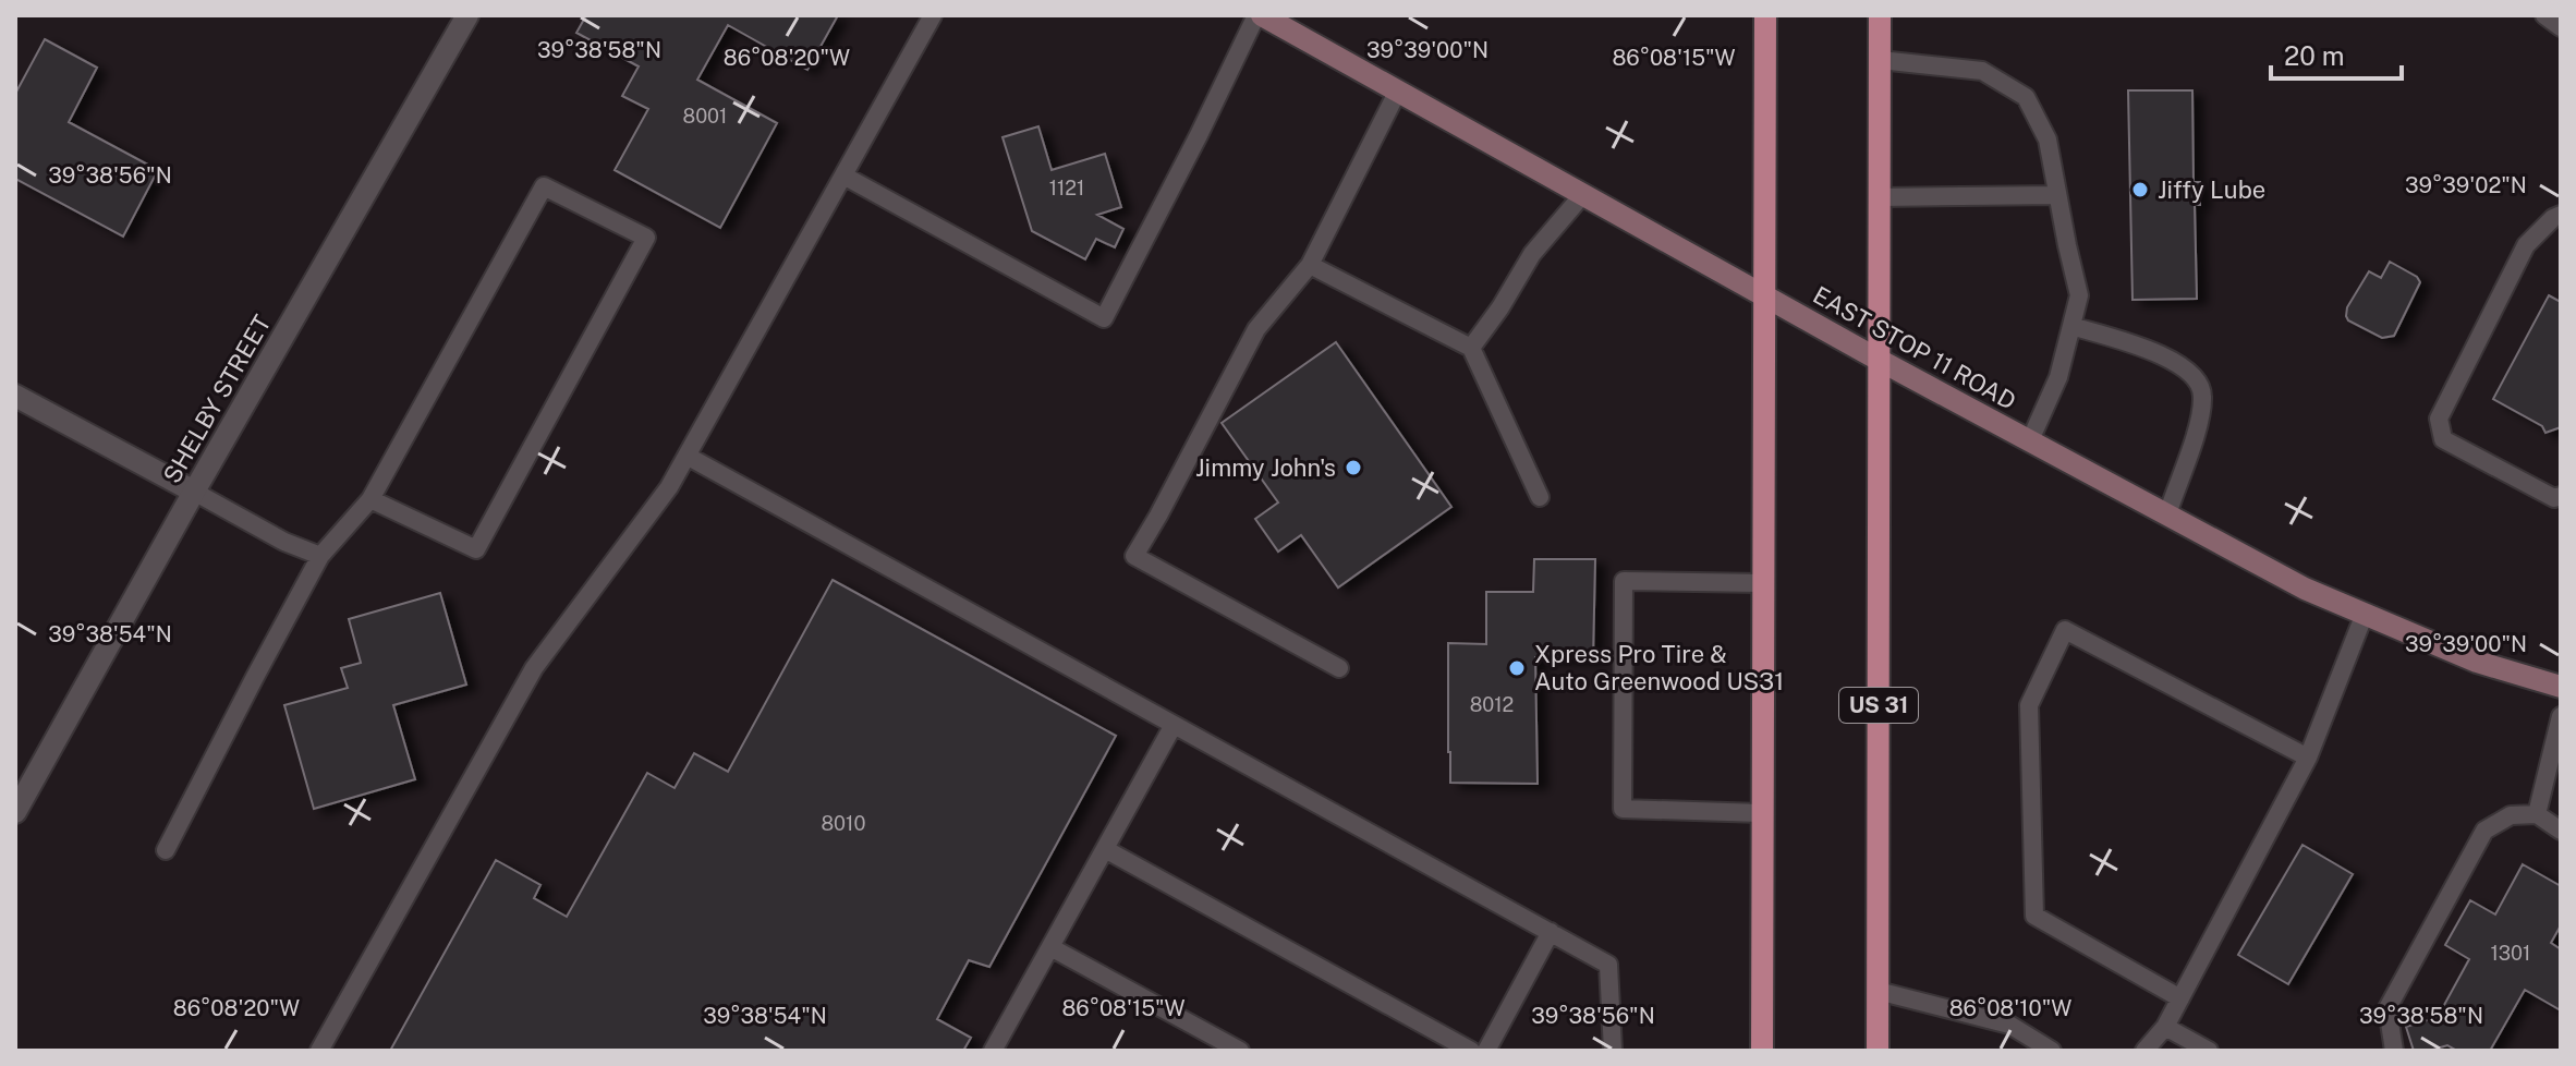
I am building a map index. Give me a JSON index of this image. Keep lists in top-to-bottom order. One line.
{"streets":{"main road":["EAST STOP 11 ROAD","US 31"],"street":["SHELBY STREET"]},"crossings":[["EAST STOP 11 ROAD","US 31"]],"places":["Jiffy Lube","Jimmy John's","Xpress Pro Tire & Auto Greenwood US31"],"house_numbers":["8001","1121","8012","8010","1301"],"scale_bar":"20 m","coordinates":["39°38'58\"N","39°39'00\"N","86°08'20\"W","86°08'15\"W","39°38'56\"N","39°39'02\"N","39°38'54\"N","86°08'10\"W"]}
